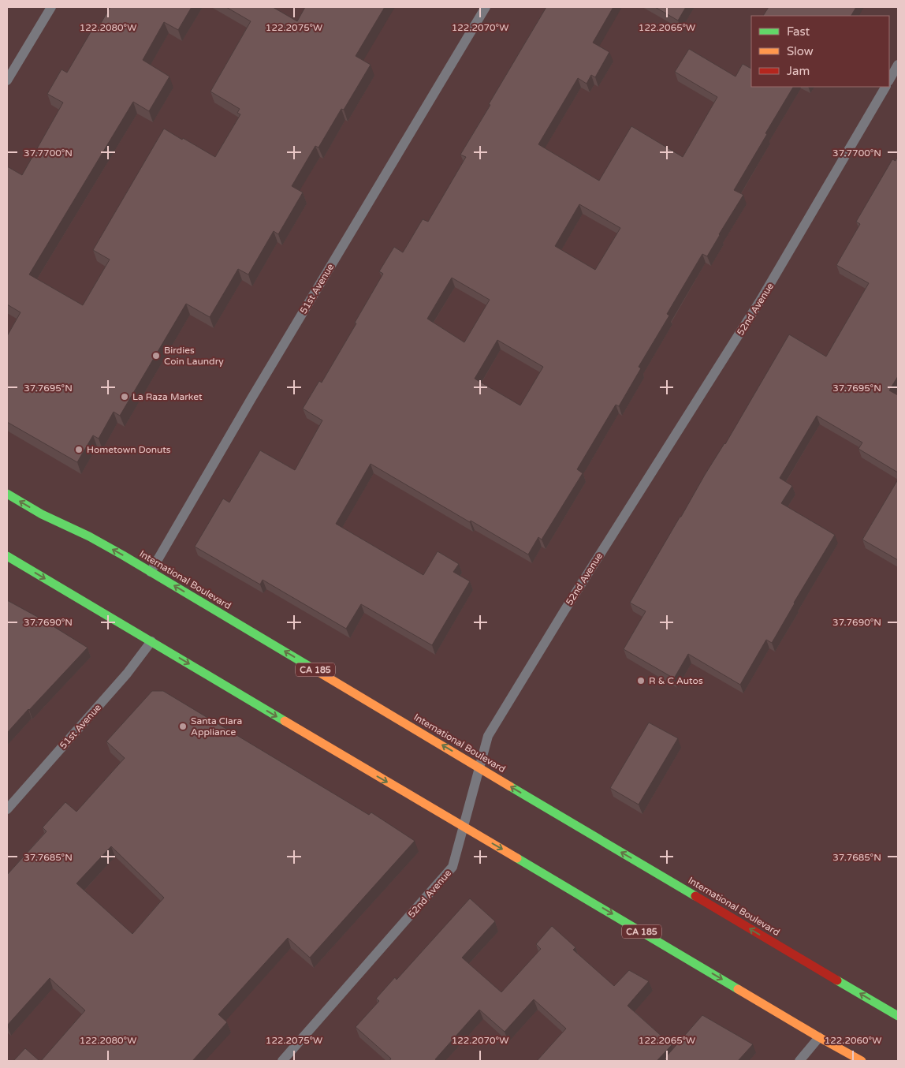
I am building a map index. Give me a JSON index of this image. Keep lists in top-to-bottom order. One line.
{"streets":{"main road":["International Boulevard","CA 185"],"street":["51st Avenue","52nd Avenue"]},"crossings":[["51st Avenue","International Boulevard"],["51st Avenue","CA 185"],["52nd Avenue","International Boulevard"],["52nd Avenue","CA 185"]],"places":["Birdies Coin Laundry","La Raza Market","Hometown Donuts","R & C Autos","Santa Clara Appliance"],"legend":["Fast","Slow","Jam"],"coordinates":["122.2080°W","122.2075°W","122.2070°W","122.2065°W","37.7700°N","37.7695°N","37.7690°N","37.7685°N","122.2060°W"]}
